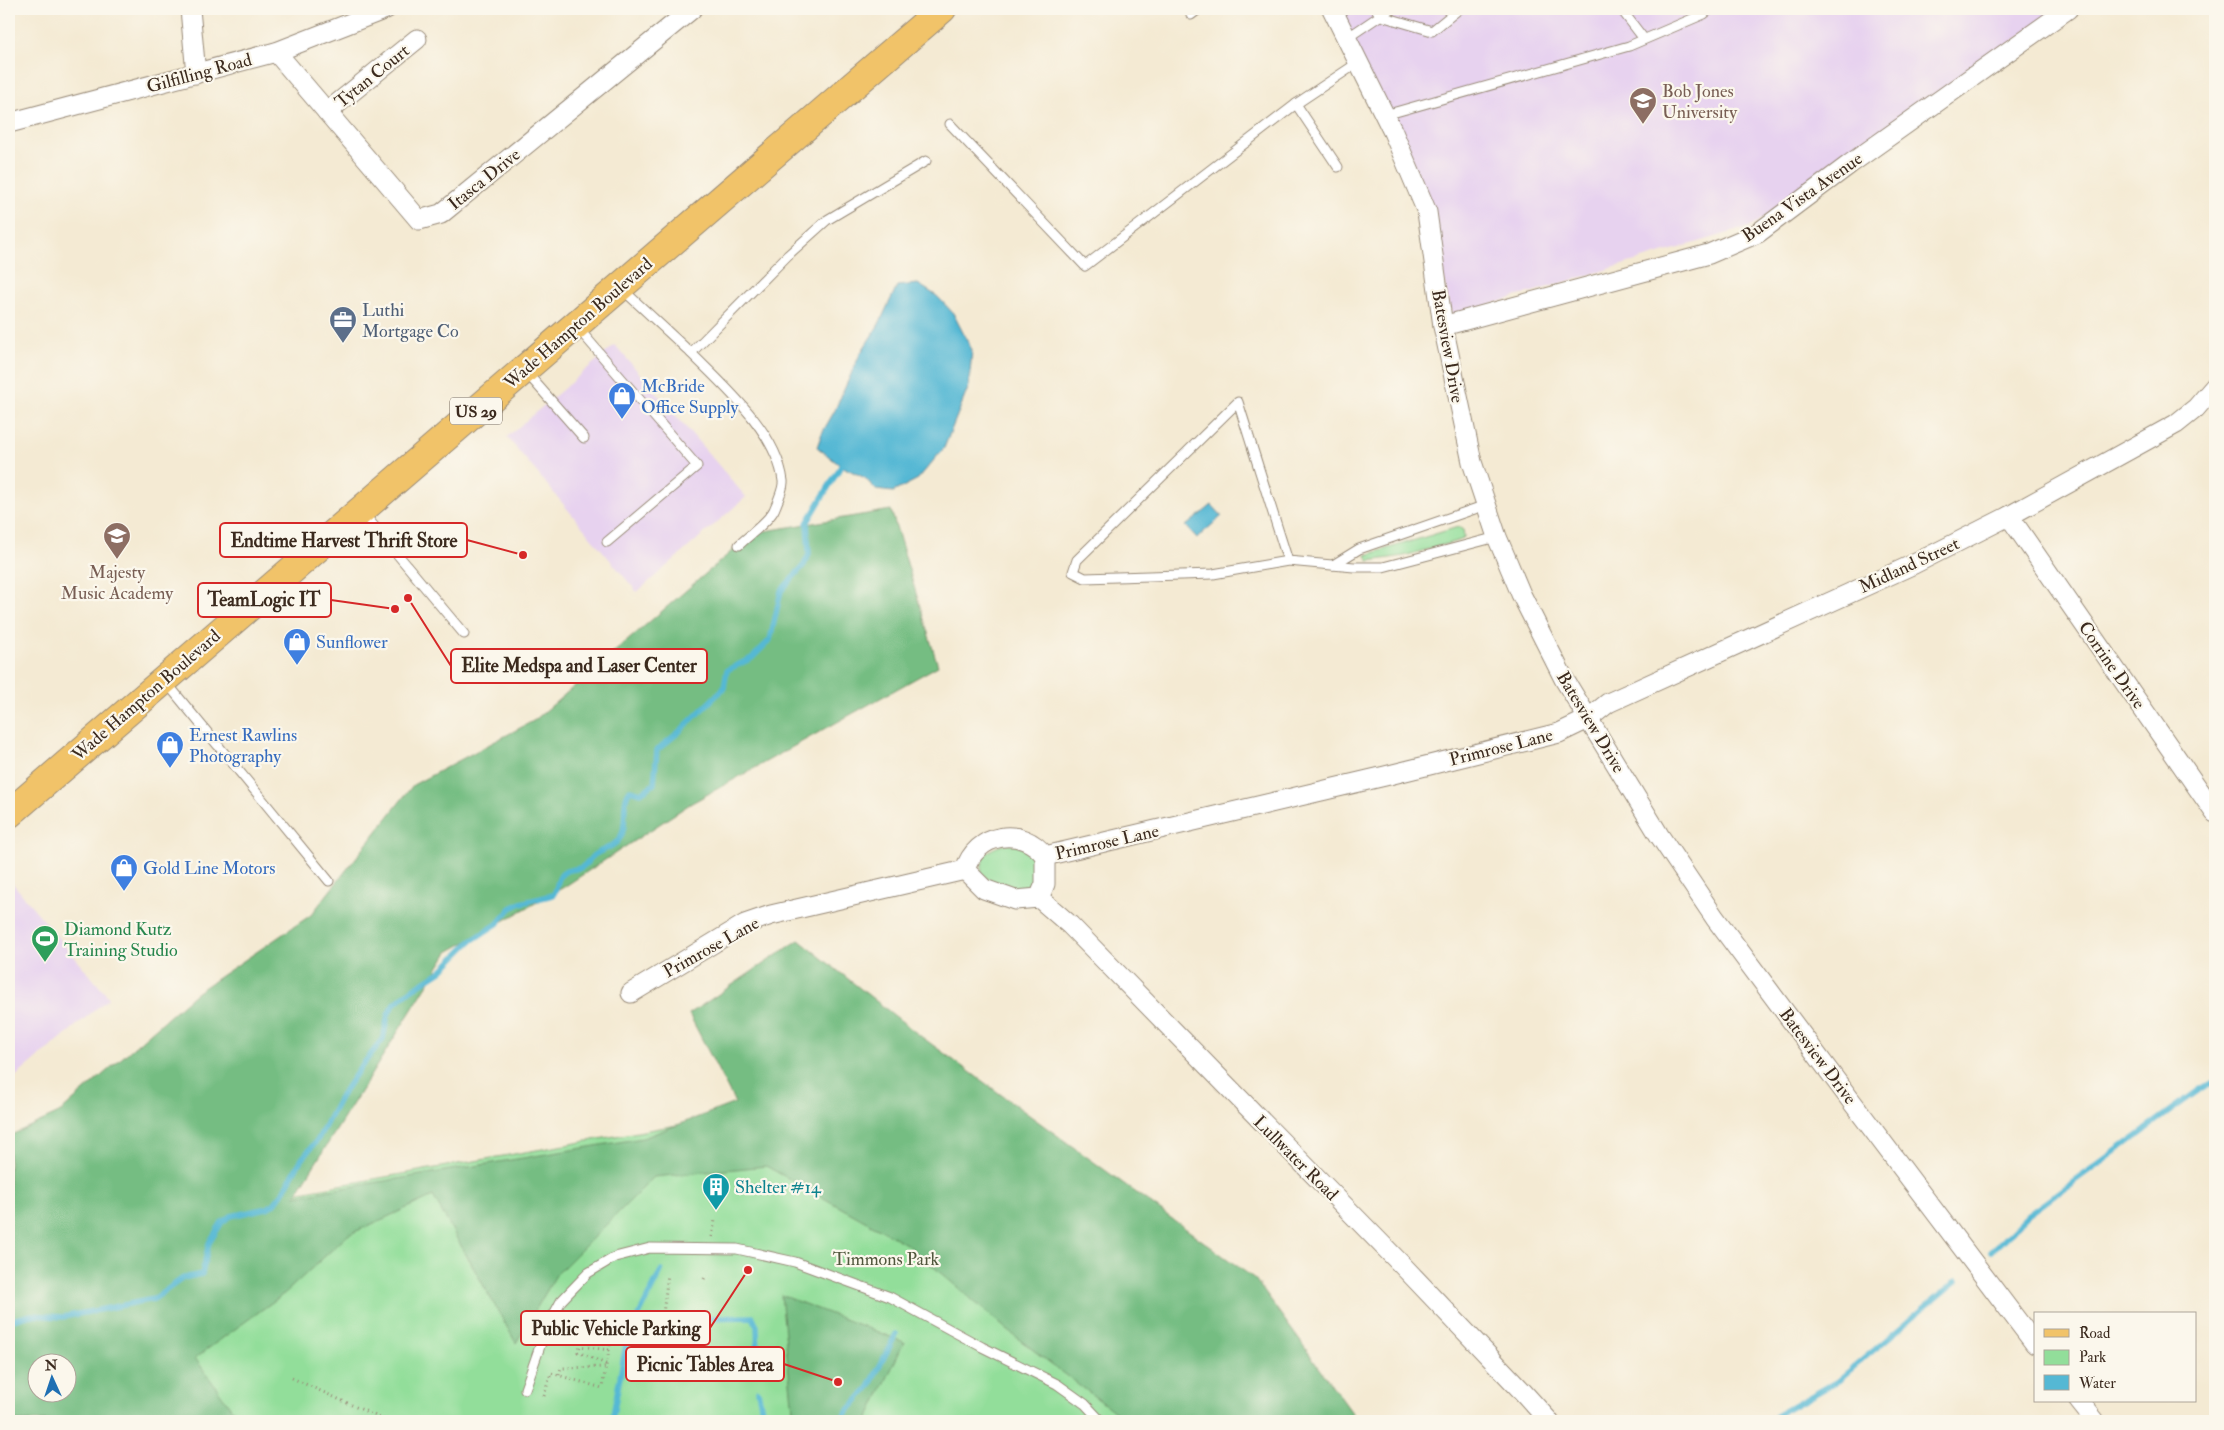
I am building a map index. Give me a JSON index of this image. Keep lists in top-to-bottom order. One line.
{"streets":{"main road":["Wade Hampton Boulevard","US 29"],"street":["Gilfilling Road","Tytan Court","Itasca Drive","Buena Vista Avenue","Batesview Drive","Midland Street","Corrine Drive","Primrose Lane","Lullwater Road"]},"crossings":[["Gilfilling Road","Itasca Drive"],["Tytan Court","Itasca Drive"],["Buena Vista Avenue","Batesview Drive"],["Batesview Drive","Midland Street"],["Batesview Drive","Primrose Lane"],["Midland Street","Corrine Drive"],["Midland Street","Primrose Lane"],["Primrose Lane","Lullwater Road"]],"parks":["Timmons Park"],"places":{"school or university":["Bob Jones University","Majesty Music Academy"],"office":["Luthi Mortgage Co"],"shop":["McBride Office Supply","Sunflower","Ernest Rawlins Photography","Gold Line Motors"],"other":["Endtime Harvest Thrift Store","Elite Medspa and Laser Center","TeamLogic IT","Public Vehicle Parking","Picnic Tables Area"],"sports":["Diamond Kutz Training Studio"],"building":["Shelter #14"]},"legend":["Road","Park","Water"],"north":"top"}
